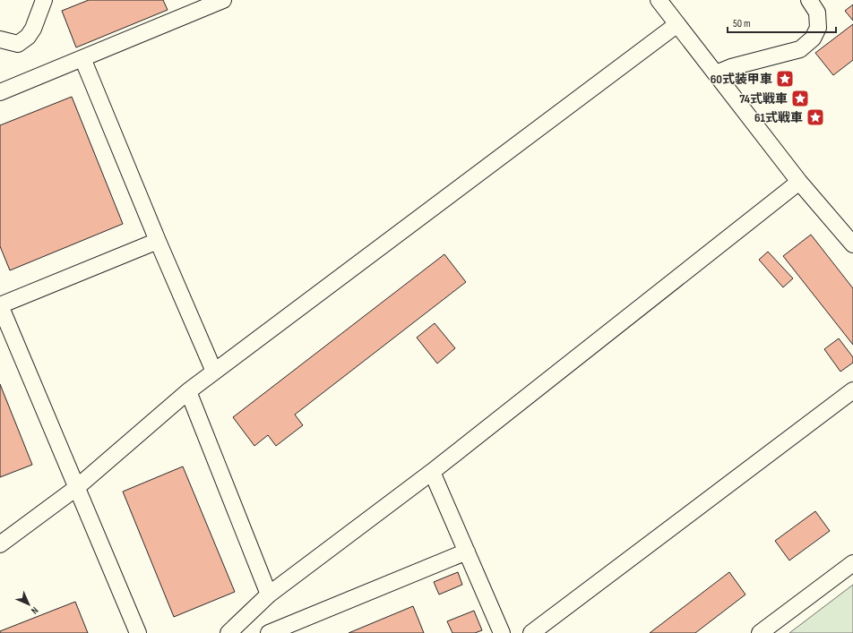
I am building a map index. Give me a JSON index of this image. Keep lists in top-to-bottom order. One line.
{"places":{"place":["60式装甲車","74式戦車","61式戦車"]},"scale_bar":"50 m","north":"bottom right"}
